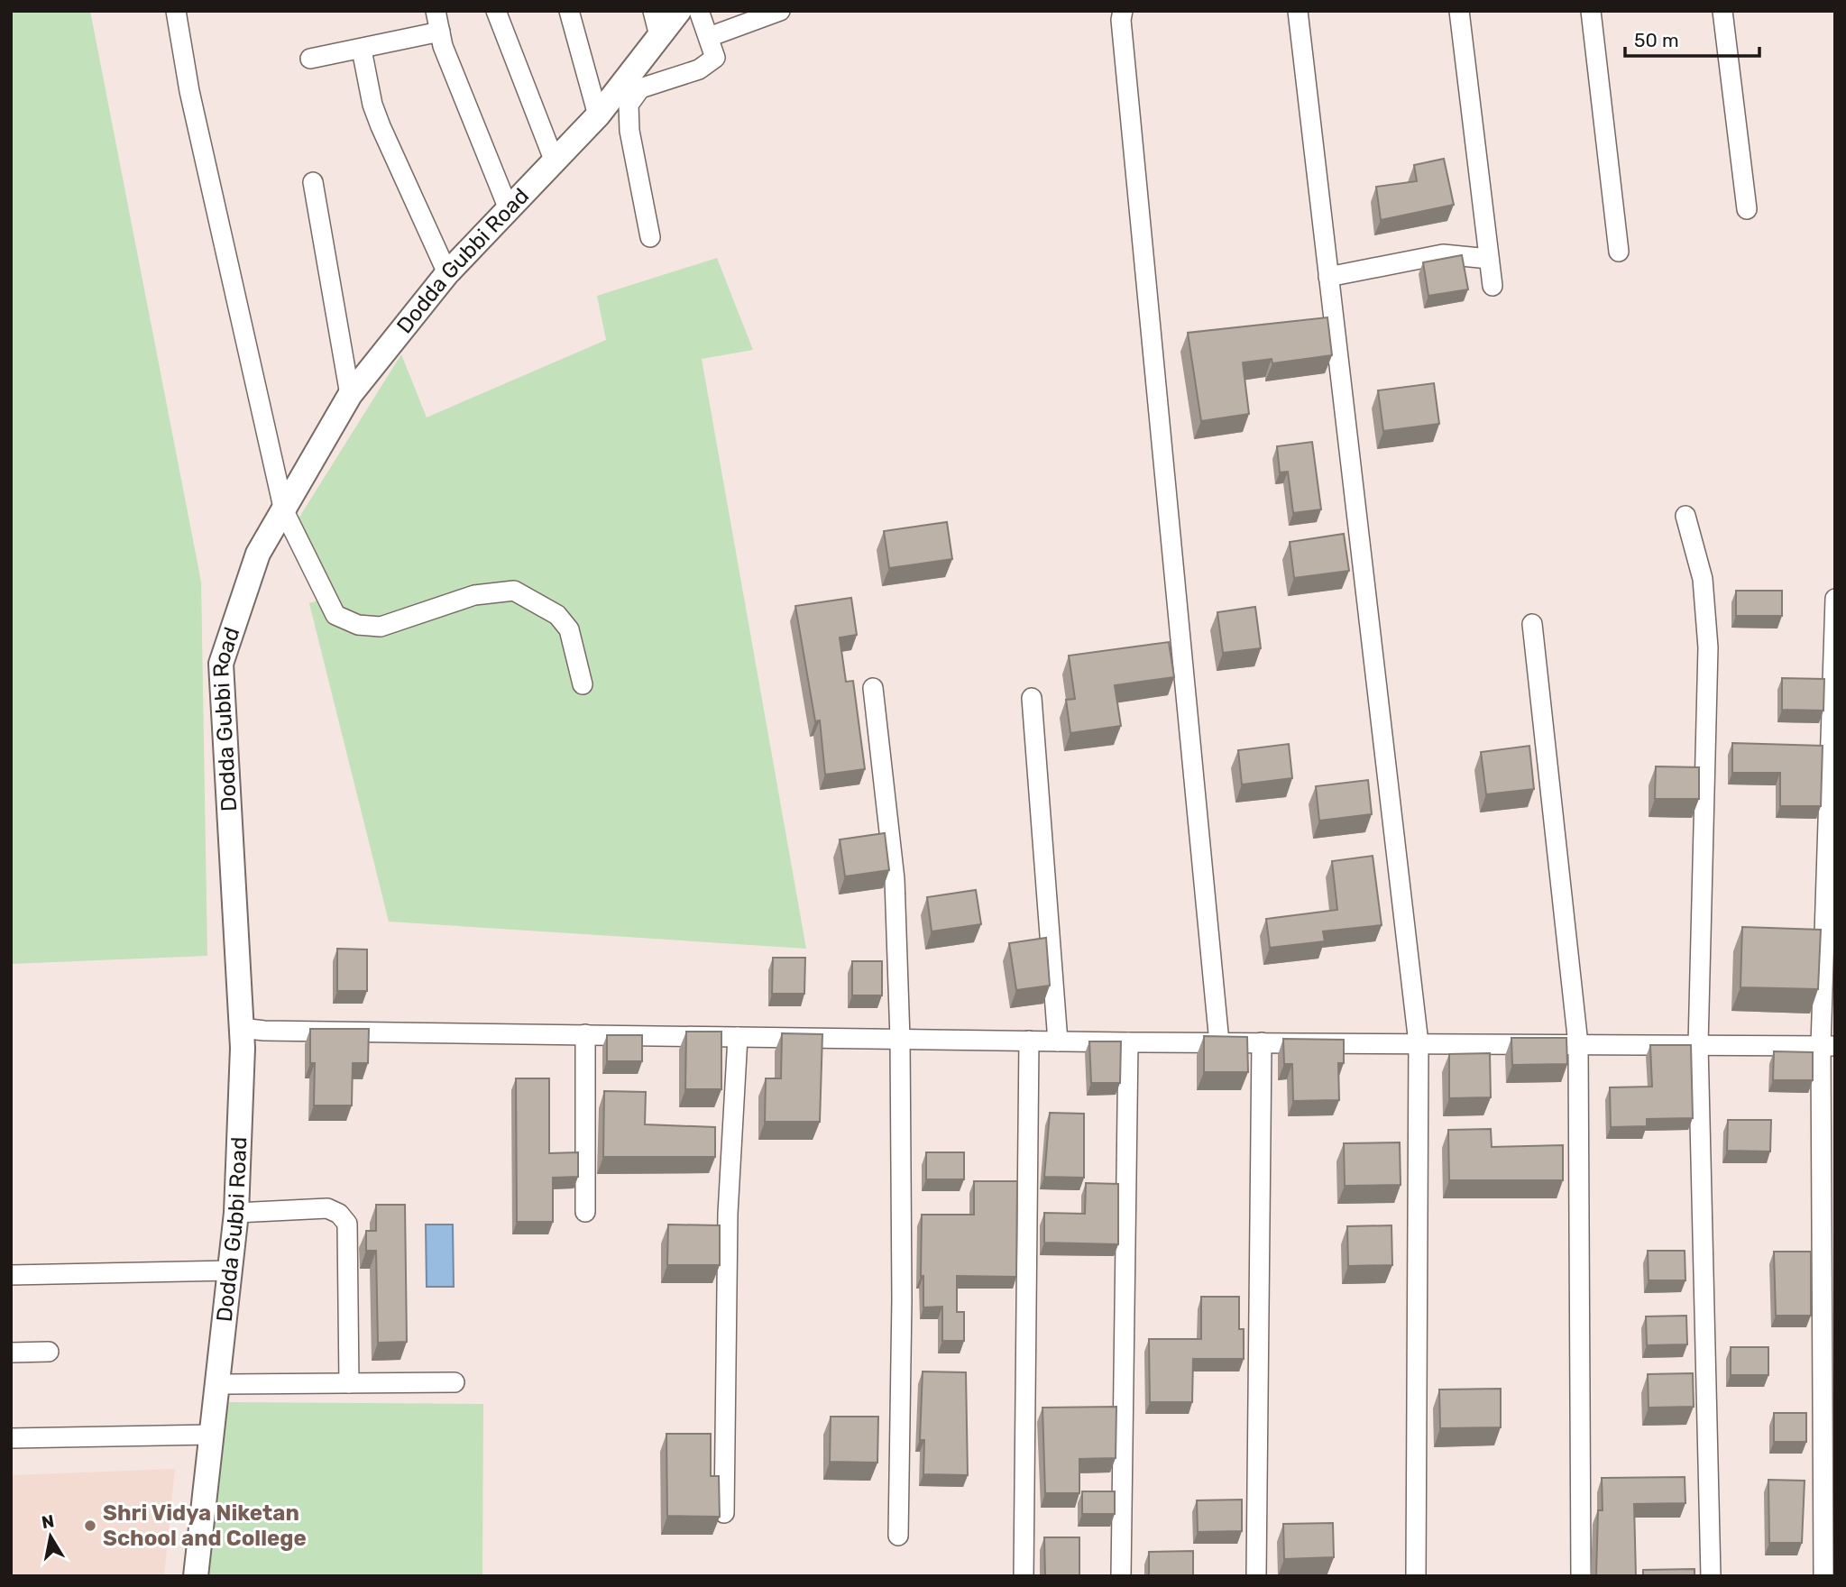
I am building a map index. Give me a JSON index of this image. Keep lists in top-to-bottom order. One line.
{"streets":{"main road":["Dodda Gubbi Road"]},"places":["Shri Vidya Niketan School and College"],"scale_bar":"50 m","north":"top"}
